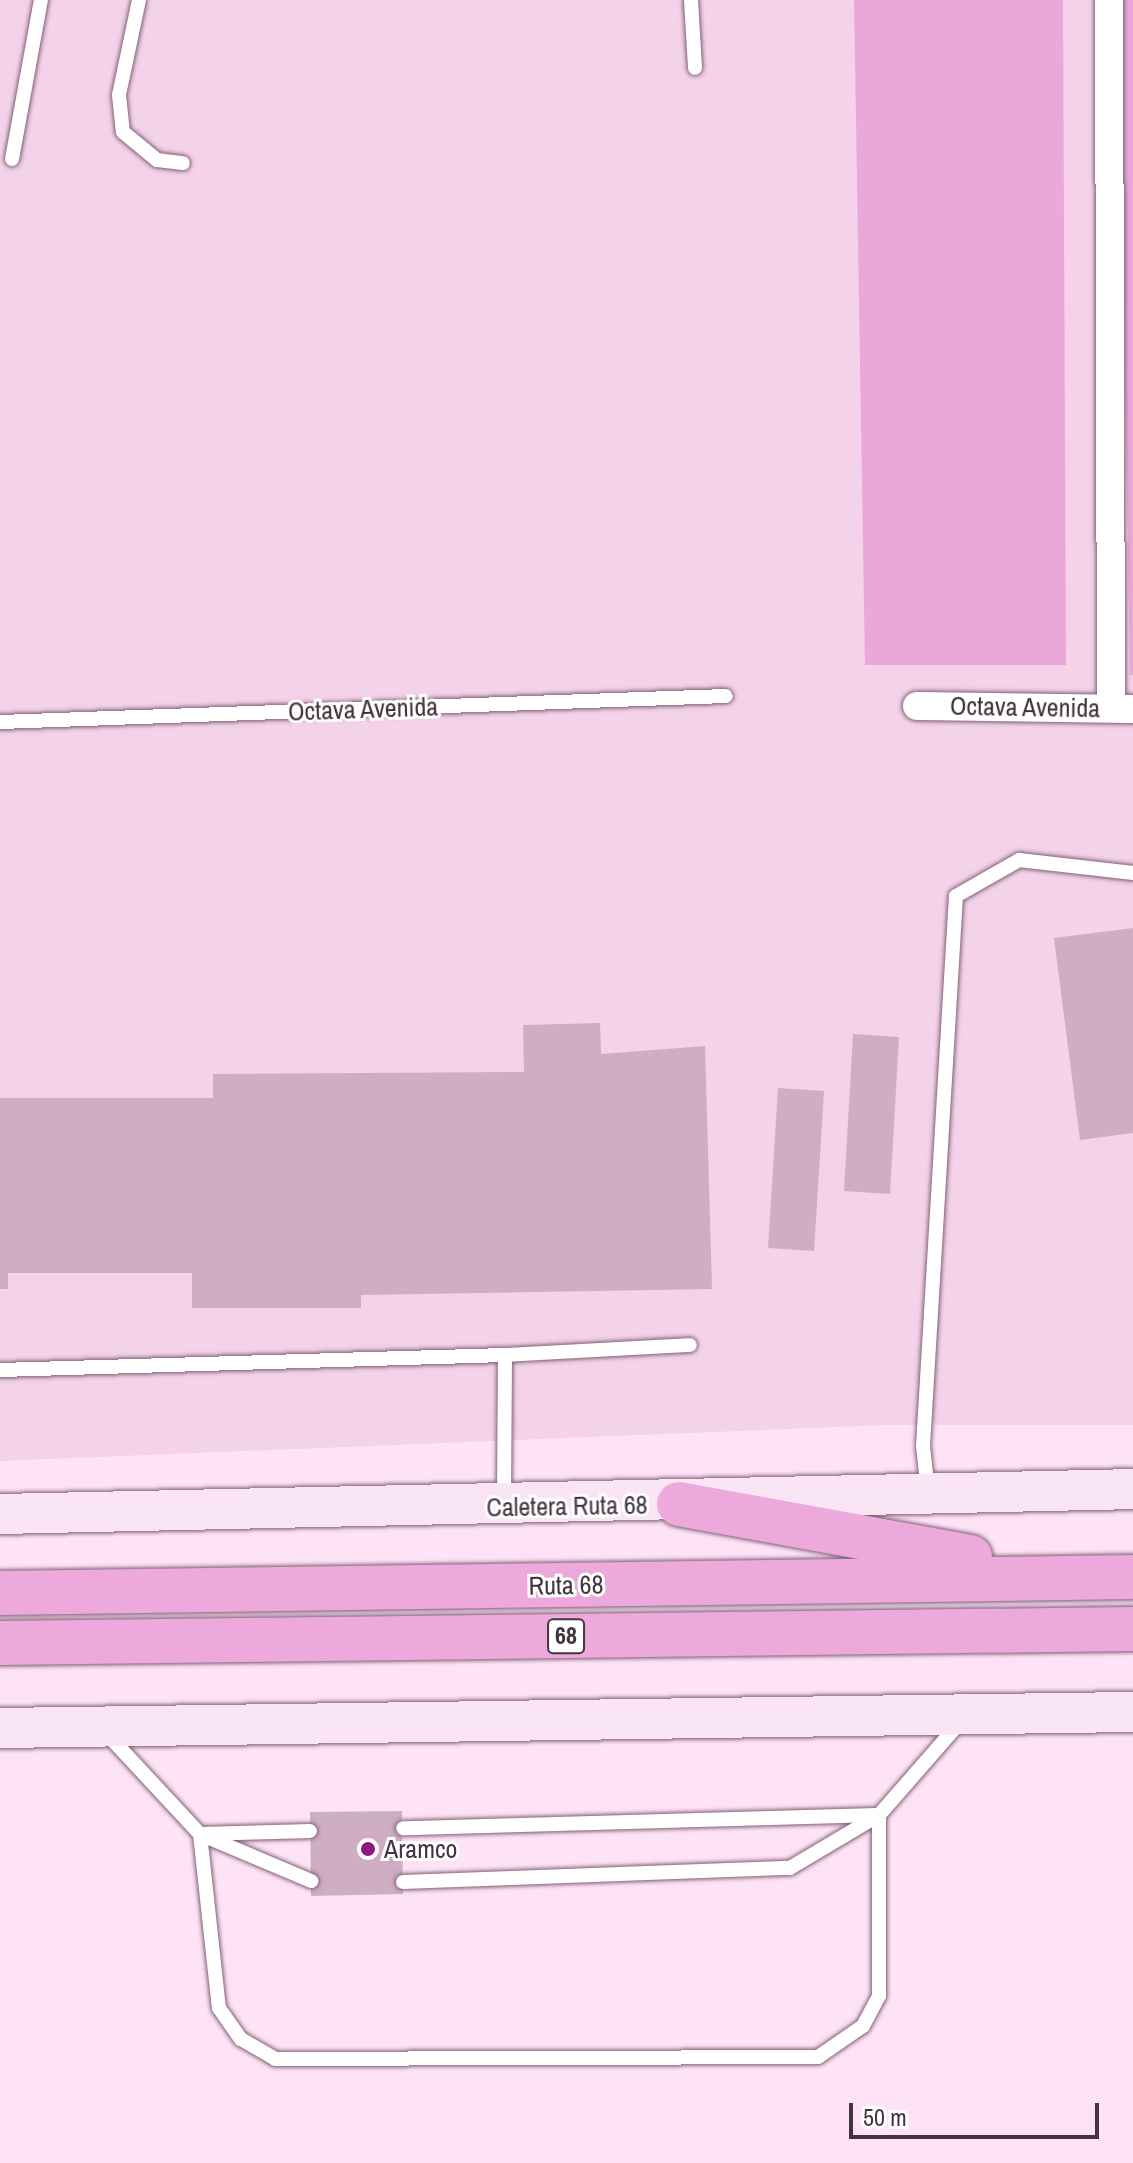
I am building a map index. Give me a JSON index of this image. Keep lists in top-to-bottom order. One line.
{"streets":{"highway":["Ruta 68","68"],"main road":["Caletera Ruta 68"],"street":["Octava Avenida"]},"places":["Aramco"],"scale_bar":"50 m"}
